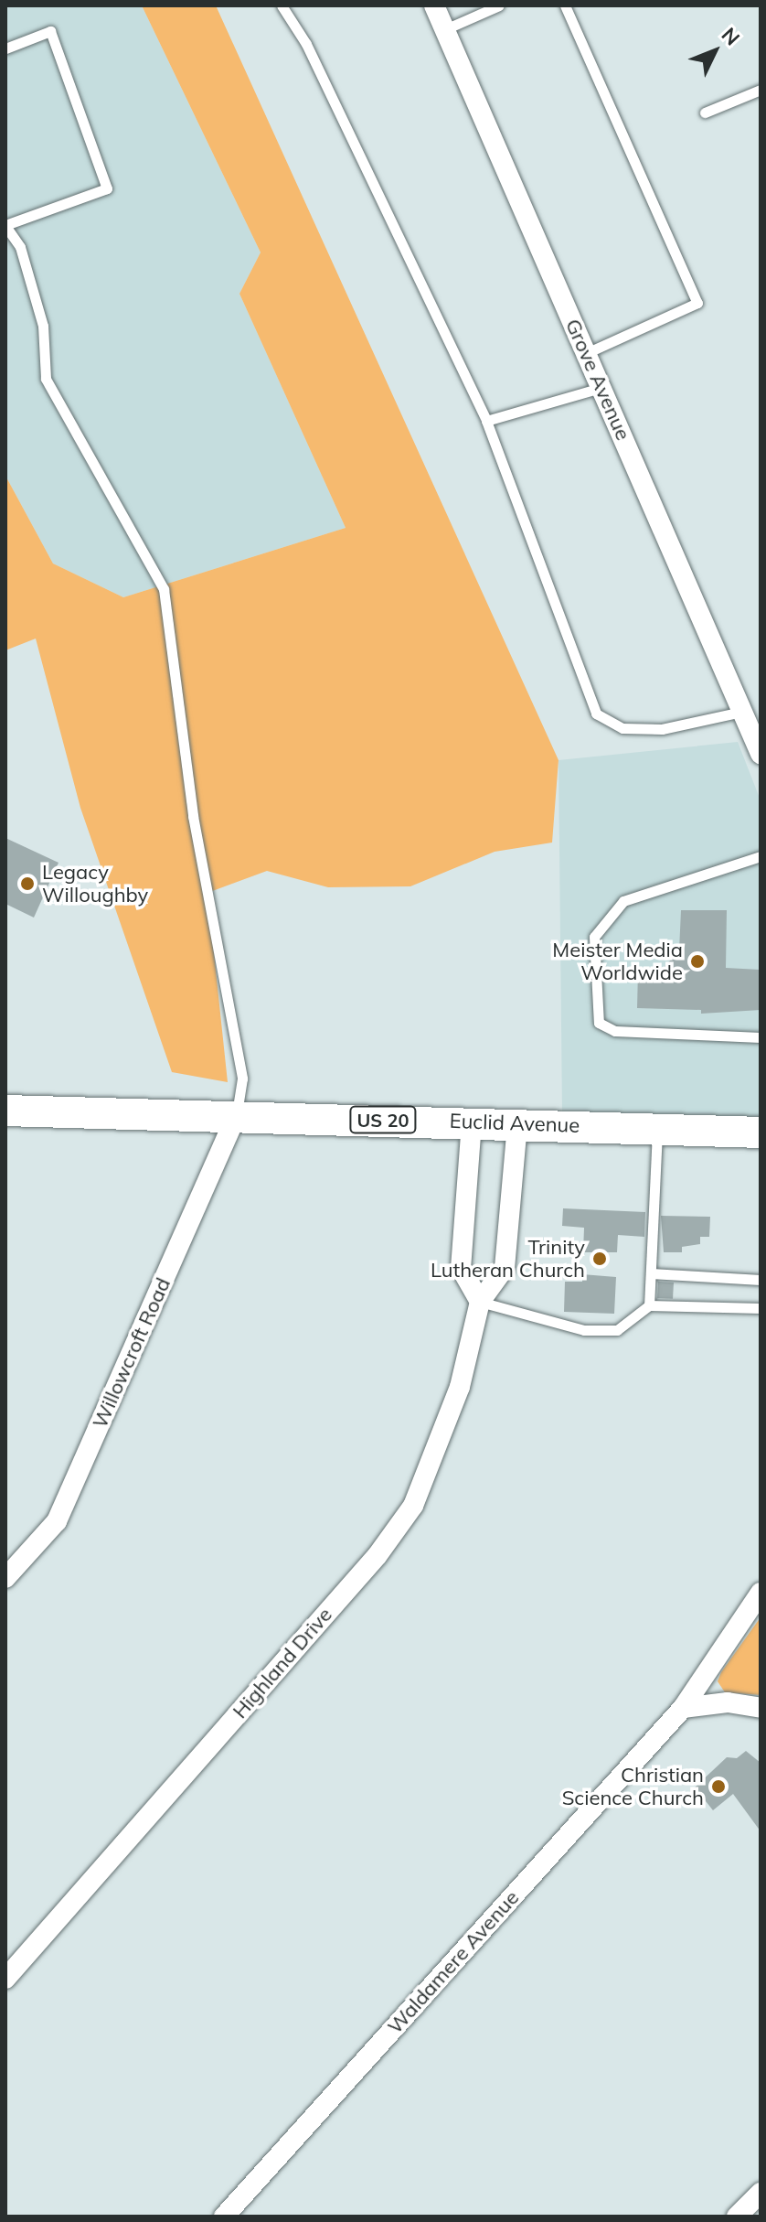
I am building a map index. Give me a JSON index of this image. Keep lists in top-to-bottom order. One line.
{"streets":{"main road":["US 20","Euclid Avenue"],"street":["Grove Avenue","Willowcroft Road","Highland Drive","Waldamere Avenue"]},"crossings":[["Euclid Avenue","Willowcroft Road"],["Euclid Avenue","Highland Drive"]],"places":["Legacy Willoughby","Meister Media Worldwide","Trinity Lutheran Church","Christian Science Church"],"north":"top right"}
